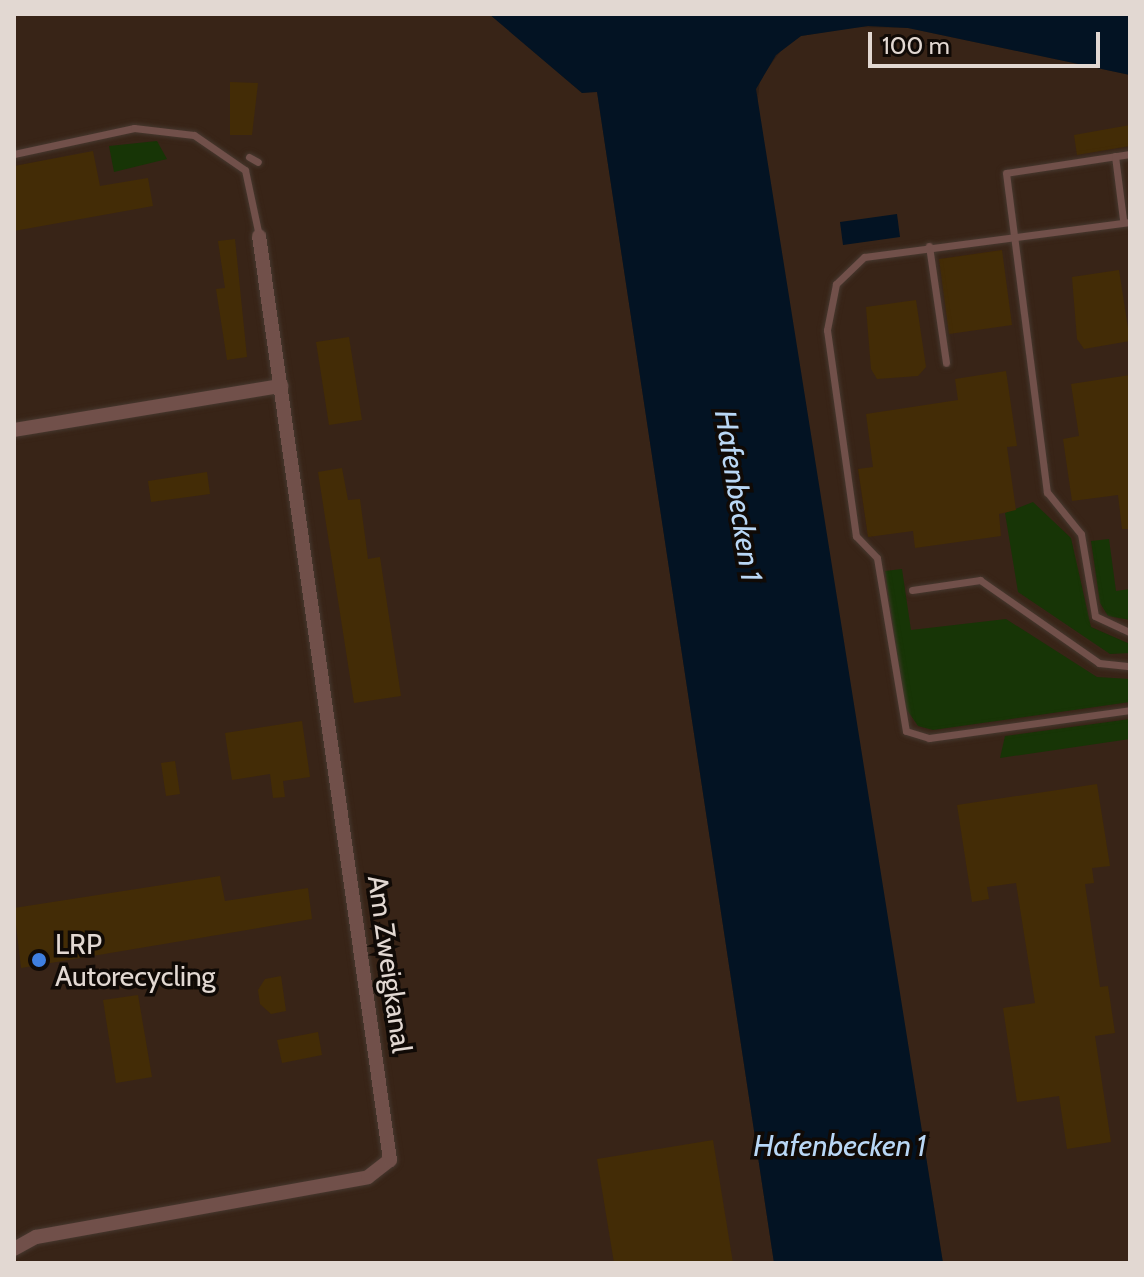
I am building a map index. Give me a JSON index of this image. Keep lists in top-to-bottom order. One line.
{"streets":{"street":["Am Zweigkanal"]},"water":["Hafenbecken 1"],"places":["LRP Autorecycling"],"scale_bar":"100 m"}
